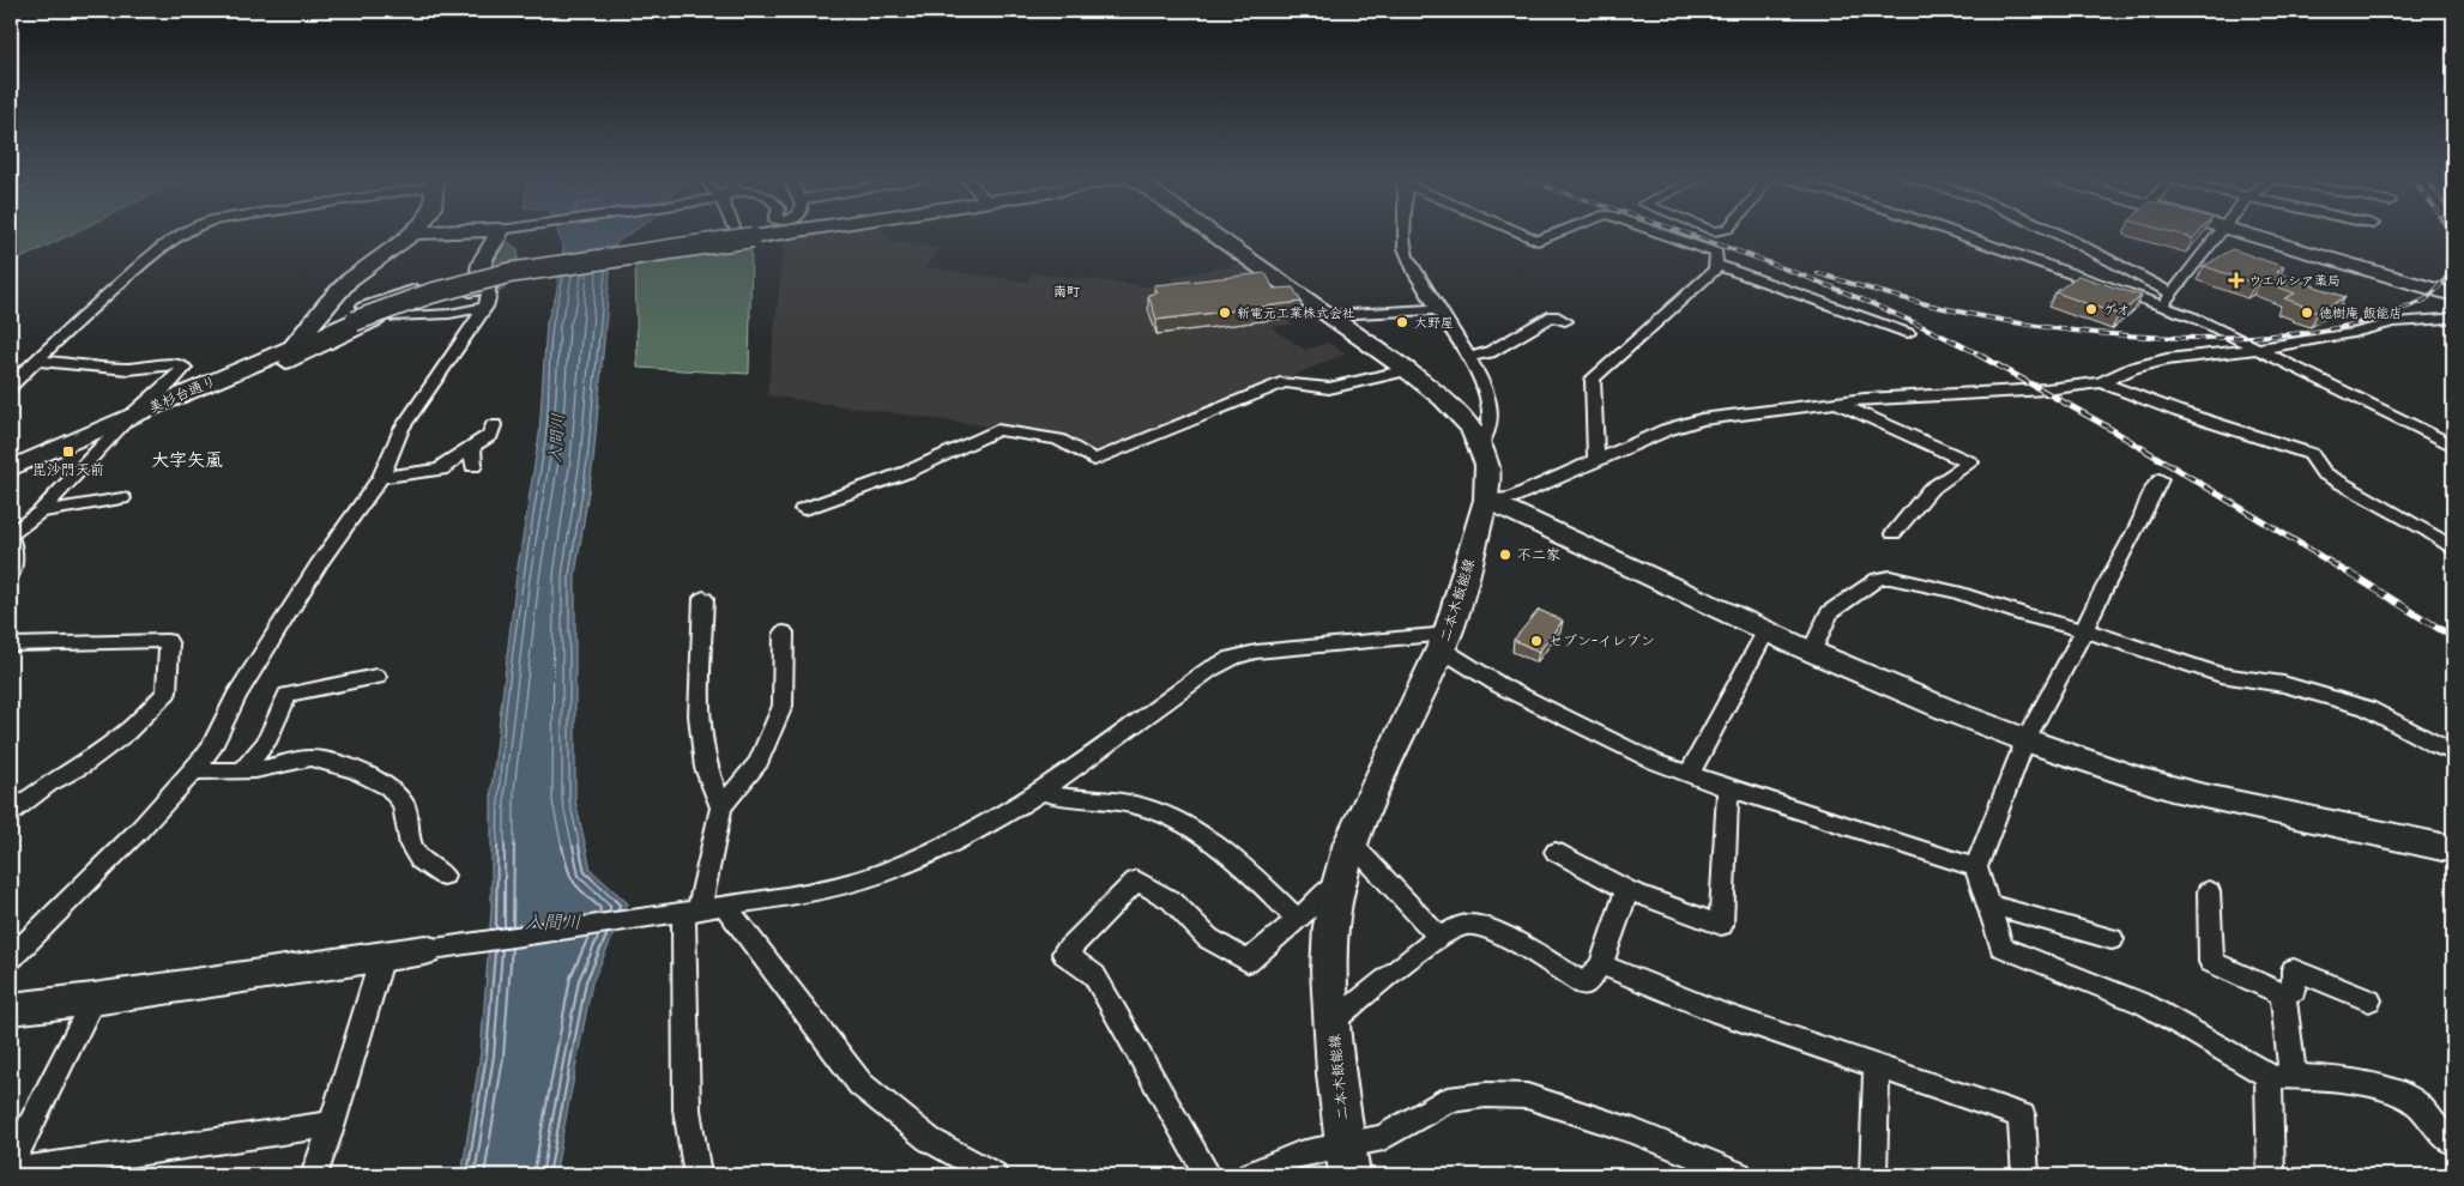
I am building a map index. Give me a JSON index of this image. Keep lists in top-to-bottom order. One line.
{"streets":{"street":["美杉台通り","二本木飯能線"]},"districts":["南町","大字矢颪"],"water":["入間川"],"places":{"health":["ウエルシア薬局"],"other":["ゲオ","新電元工業株式会社","徳樹庵 飯能店","大野屋","不二家","セブン-イレブン"],"transit":["毘沙門天前"]}}
